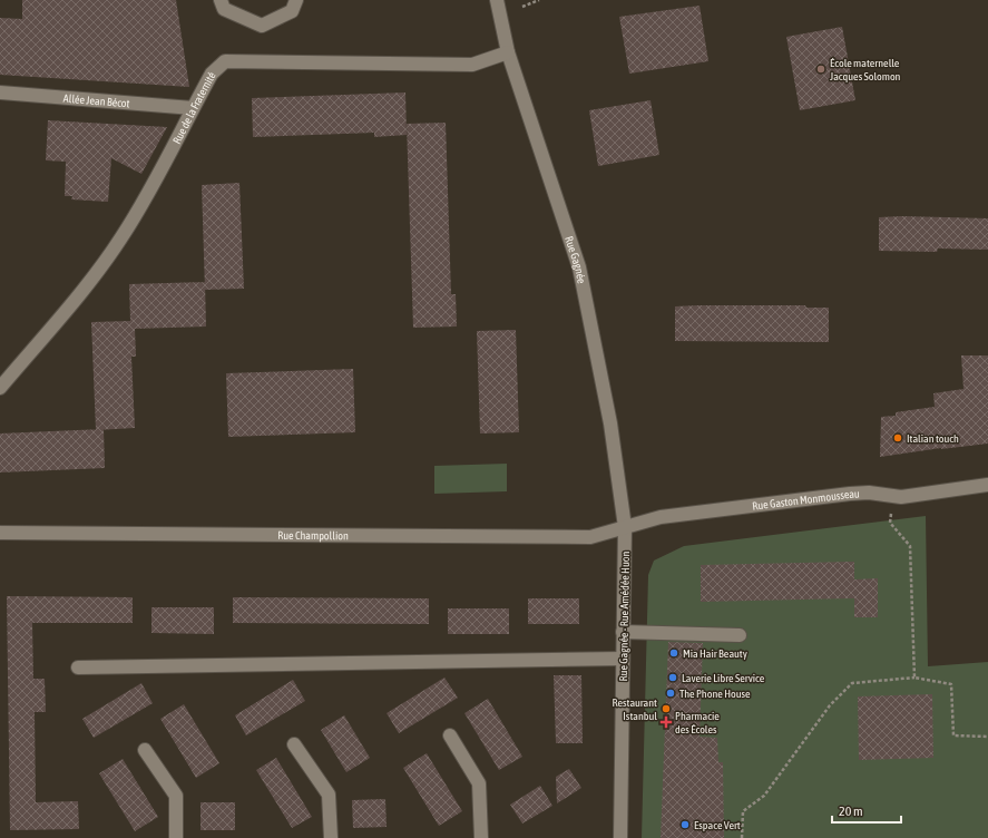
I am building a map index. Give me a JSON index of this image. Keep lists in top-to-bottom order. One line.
{"streets":{"street":["Allée Jean Bécot","Rue de la Fraternité","Rue Gagnée","Rue Gaston Monmousseau","Rue Champollion","Rue Gagnée - Rue Amédée Huon"]},"crossings":[["Allée Jean Bécot","Rue de la Fraternité"],["Rue de la Fraternité","Rue Gagnée"],["Rue Gagnée","Rue Gaston Monmousseau"],["Rue Gagnée","Rue Champollion"],["Rue Gagnée","Rue Gagnée - Rue Amédée Huon"],["Rue Gaston Monmousseau","Rue Champollion"],["Rue Gaston Monmousseau","Rue Gagnée - Rue Amédée Huon"],["Rue Champollion","Rue Gagnée - Rue Amédée Huon"]],"places":{"other":["École maternelle Jacques Solomon","Italian touch","Mia Hair Beauty","Laverie Libre Service","The Phone House","Restaurant Istanbul","Espace Vert"],"health":["Pharmacie des Écoles"]},"scale_bar":"20 m"}
